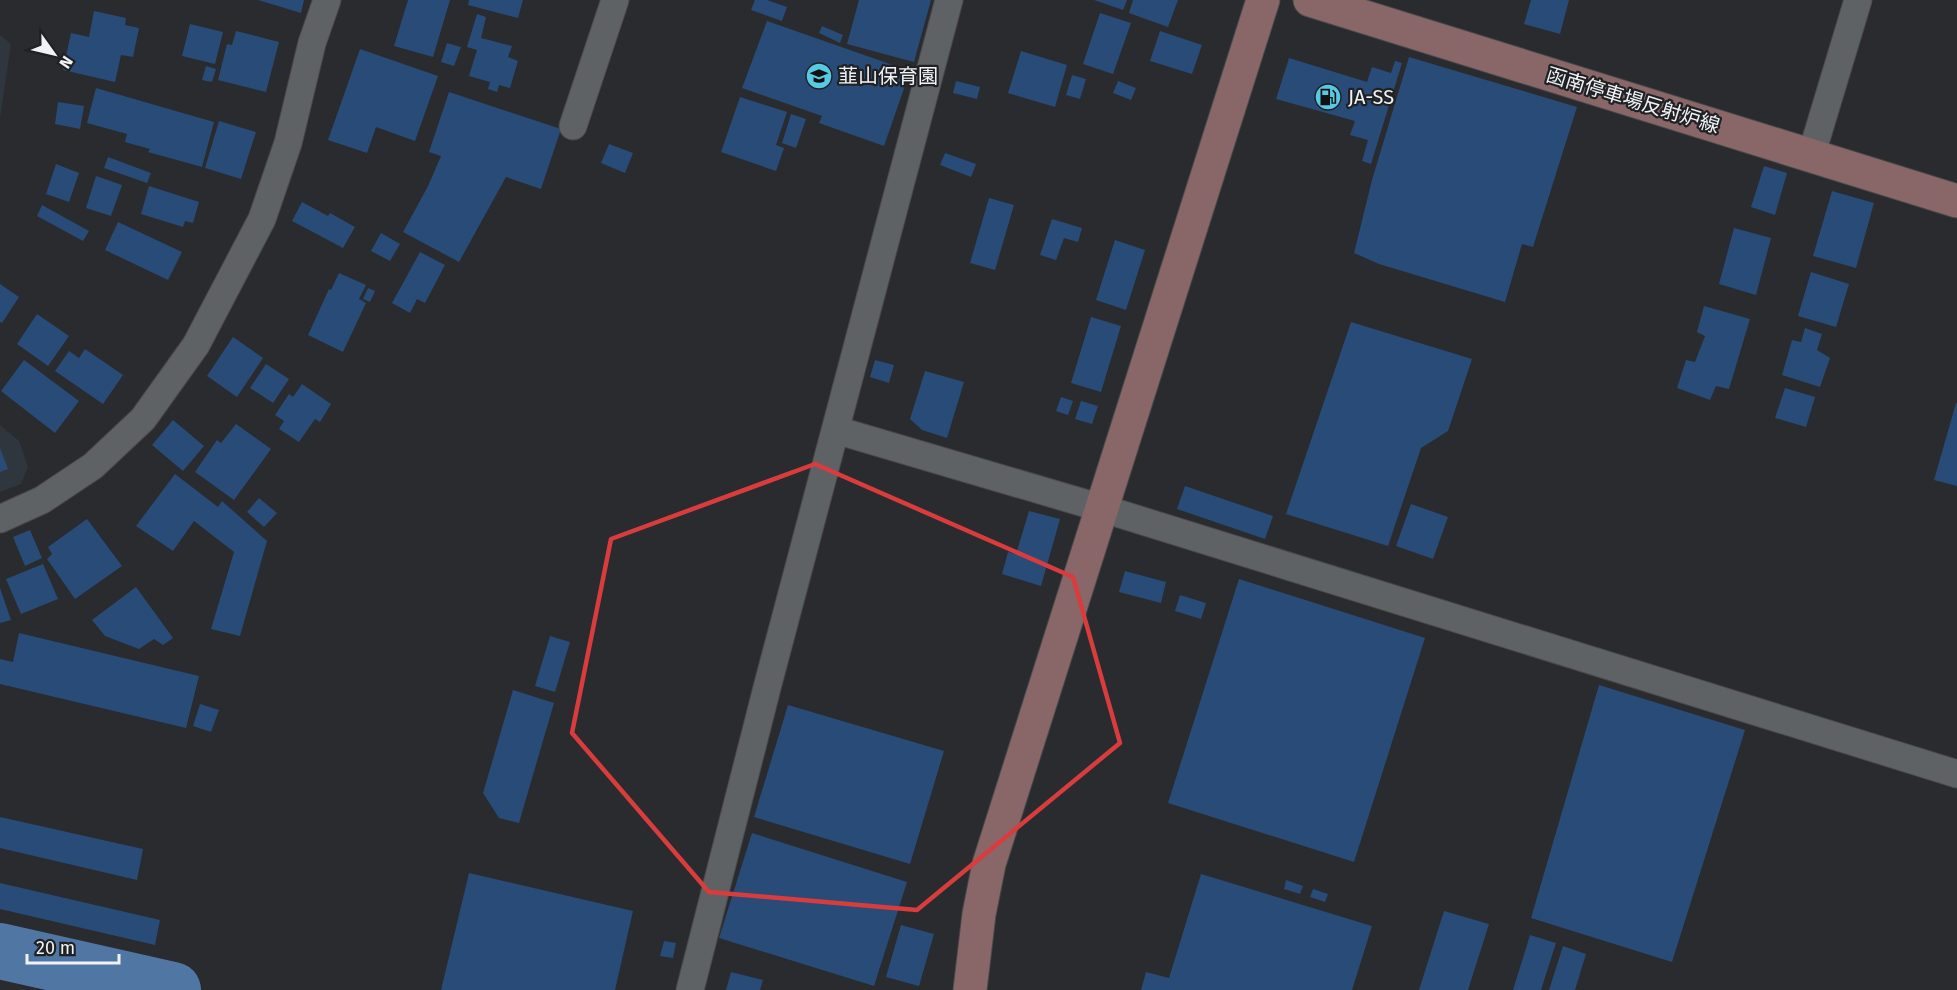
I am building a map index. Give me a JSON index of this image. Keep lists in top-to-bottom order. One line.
{"streets":{"street":["函南停車場反射炉線"]},"places":{"school or university":["韮山保育園"],"fuel station":["JA-SS"]},"scale_bar":"20 m","north":"bottom right"}
